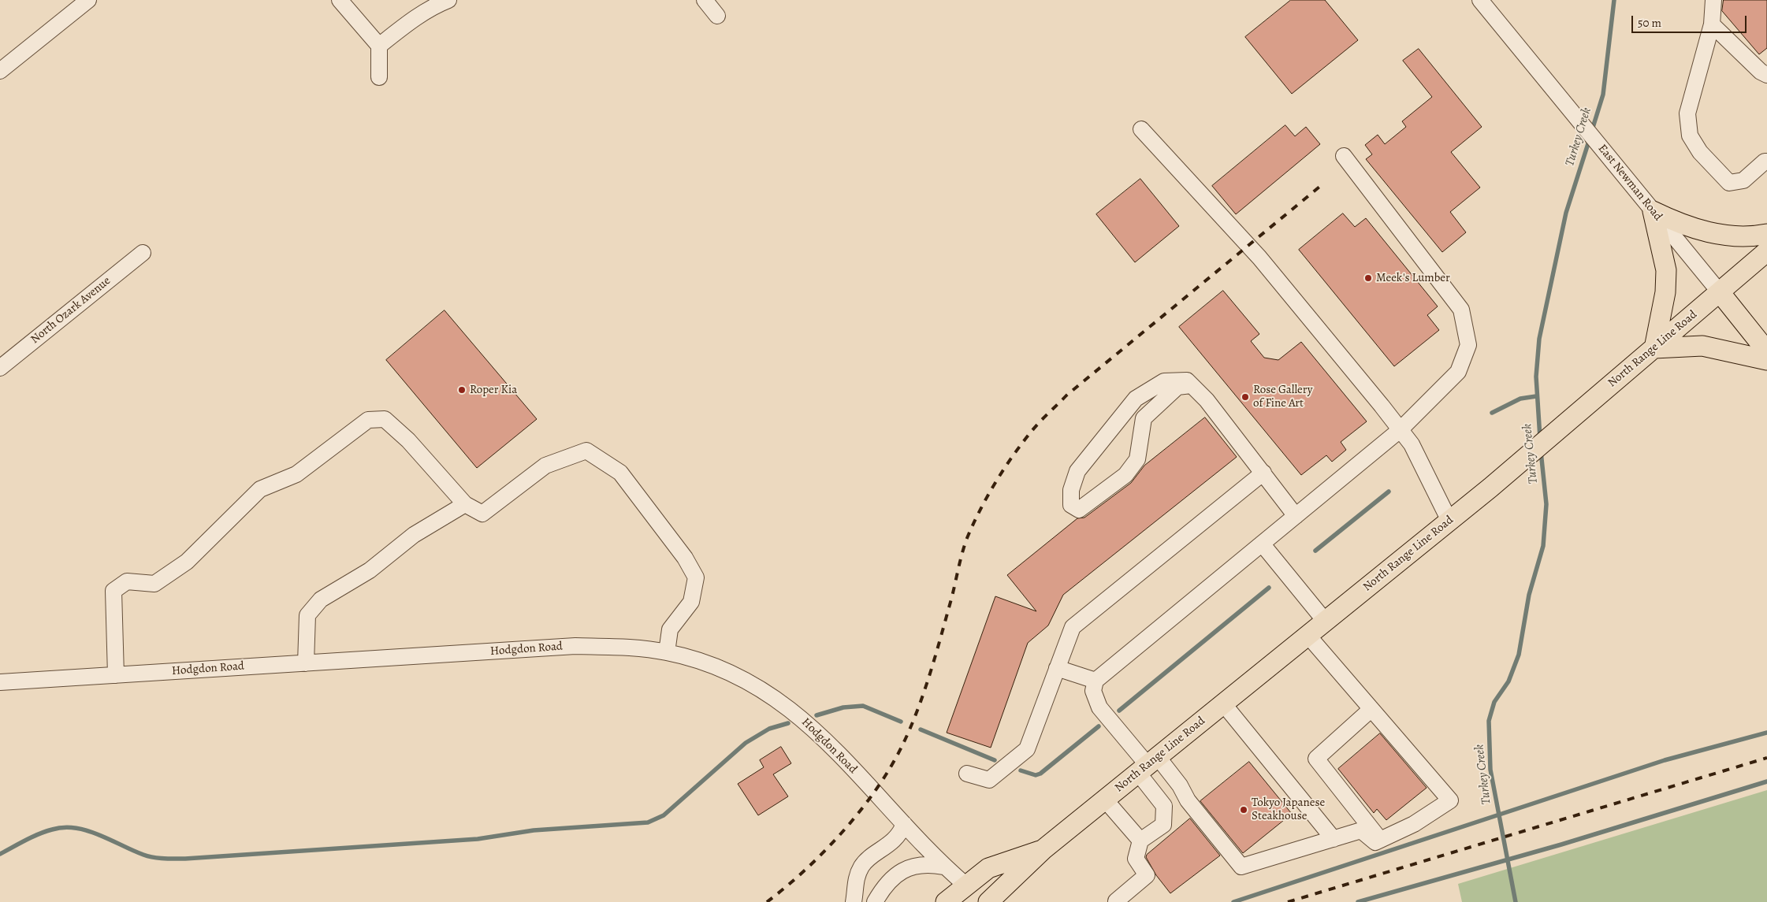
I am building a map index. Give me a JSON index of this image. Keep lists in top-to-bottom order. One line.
{"streets":{"main road":["North Range Line Road"],"street":["East Newman Road","North Ozark Avenue","Hodgdon Road"]},"crossings":[["East Newman Road","North Range Line Road"],["North Range Line Road","Hodgdon Road"]],"water":["Turkey Creek"],"places":["Meek's Lumber","Roper Kia","Rose Gallery of Fine Art","Tokyo Japanese Steakhouse"],"scale_bar":"50 m"}
